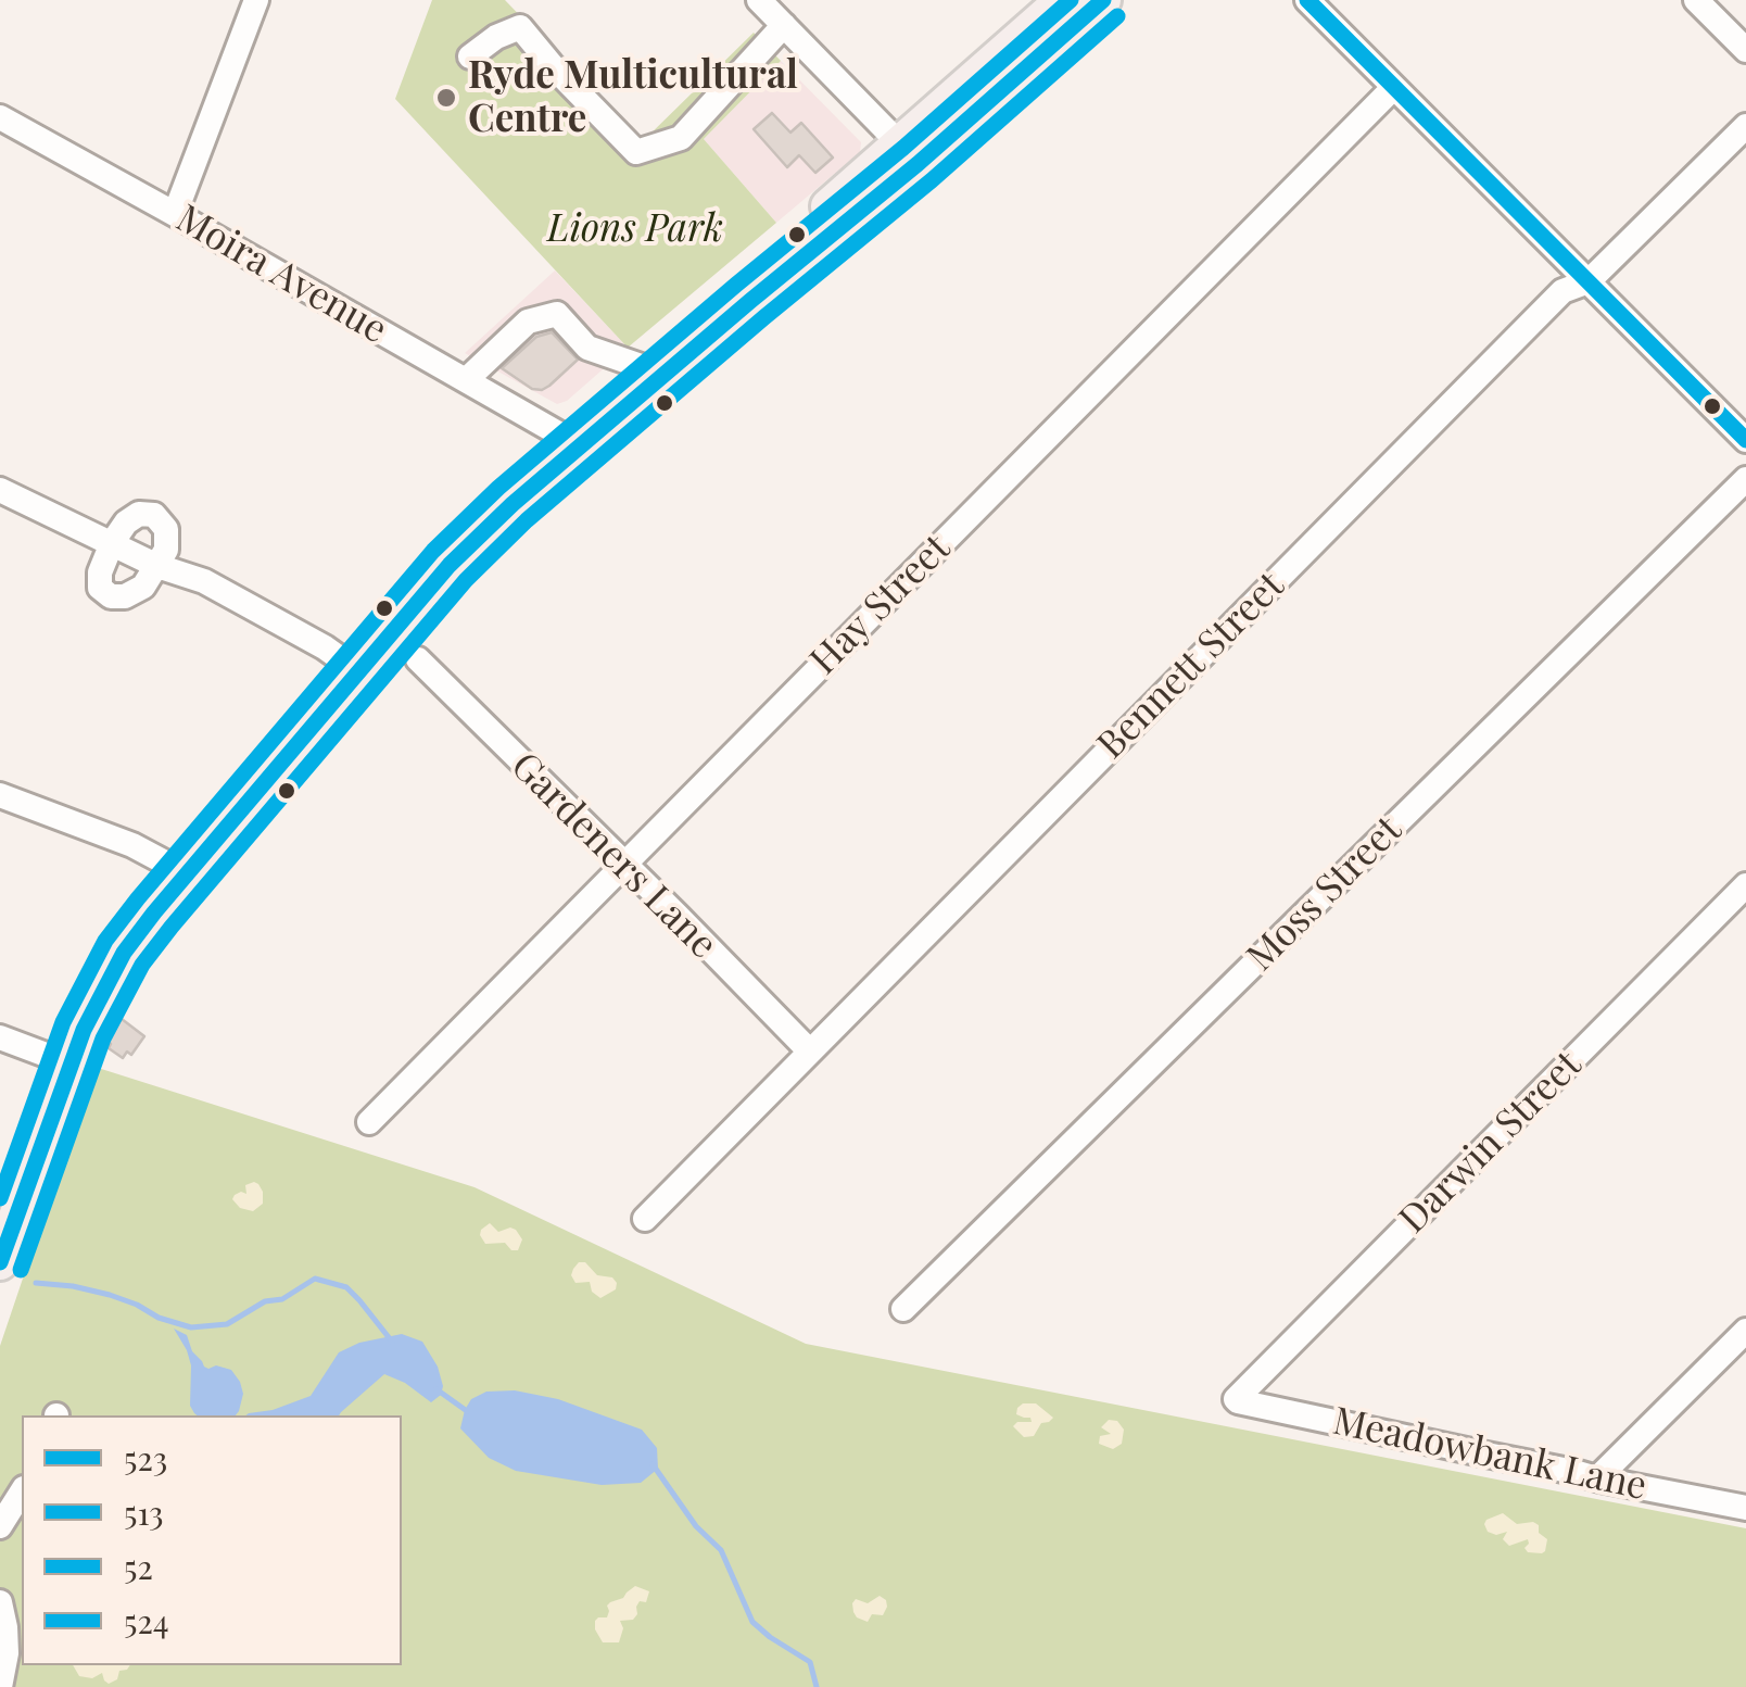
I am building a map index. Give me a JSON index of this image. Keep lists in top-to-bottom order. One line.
{"streets":{"street":["Moira Avenue","Hay Street","Bennett Street","Gardeners Lane","Moss Street","Darwin Street","Meadowbank Lane"]},"crossings":[["Hay Street","Gardeners Lane"],["Bennett Street","Gardeners Lane"],["Darwin Street","Meadowbank Lane"]],"parks":["Lions Park"],"places":["Ryde Multicultural Centre"],"lines":["transit line 523","transit line 52","transit line 524","transit line 513"],"legend":["523","513","52","524"]}
